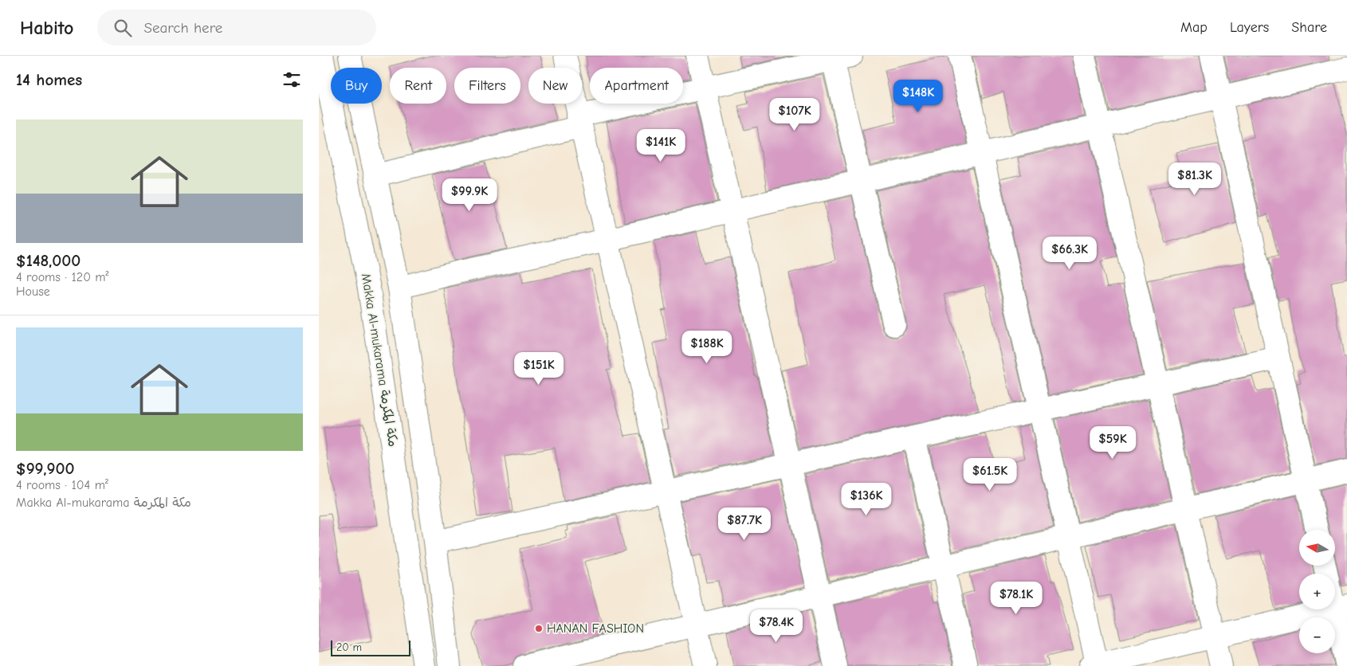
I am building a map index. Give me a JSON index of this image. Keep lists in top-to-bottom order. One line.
{"streets":{"main road":["Makka Al-mukarama مكة المكرمة"]},"places":["HANAN FASHION"],"scale_bar":"20 m","north":"left","page":{"header":"Habito","search":"Search here","nav":["Map","Layers","Share"],"heading":"14 homes","chip":["Buy","Rent","Filters","New","Apartment"],"price":["$148K","$107K","$141K","$81.3K","$99.9K","$66.3K","$188K","$151K","$59K","$61.5K","$136K","$87.7K","$78.1K","$78.4K"],"list":[{"name":"$148,000","note":"4 rooms · 120 m² · House"},{"name":"$99,900","note":"4 rooms · 104 m² · Makka Al-mukarama مكة المكرمة"}],"map_buttons":["+","−"],"scale":"20 m"}}
